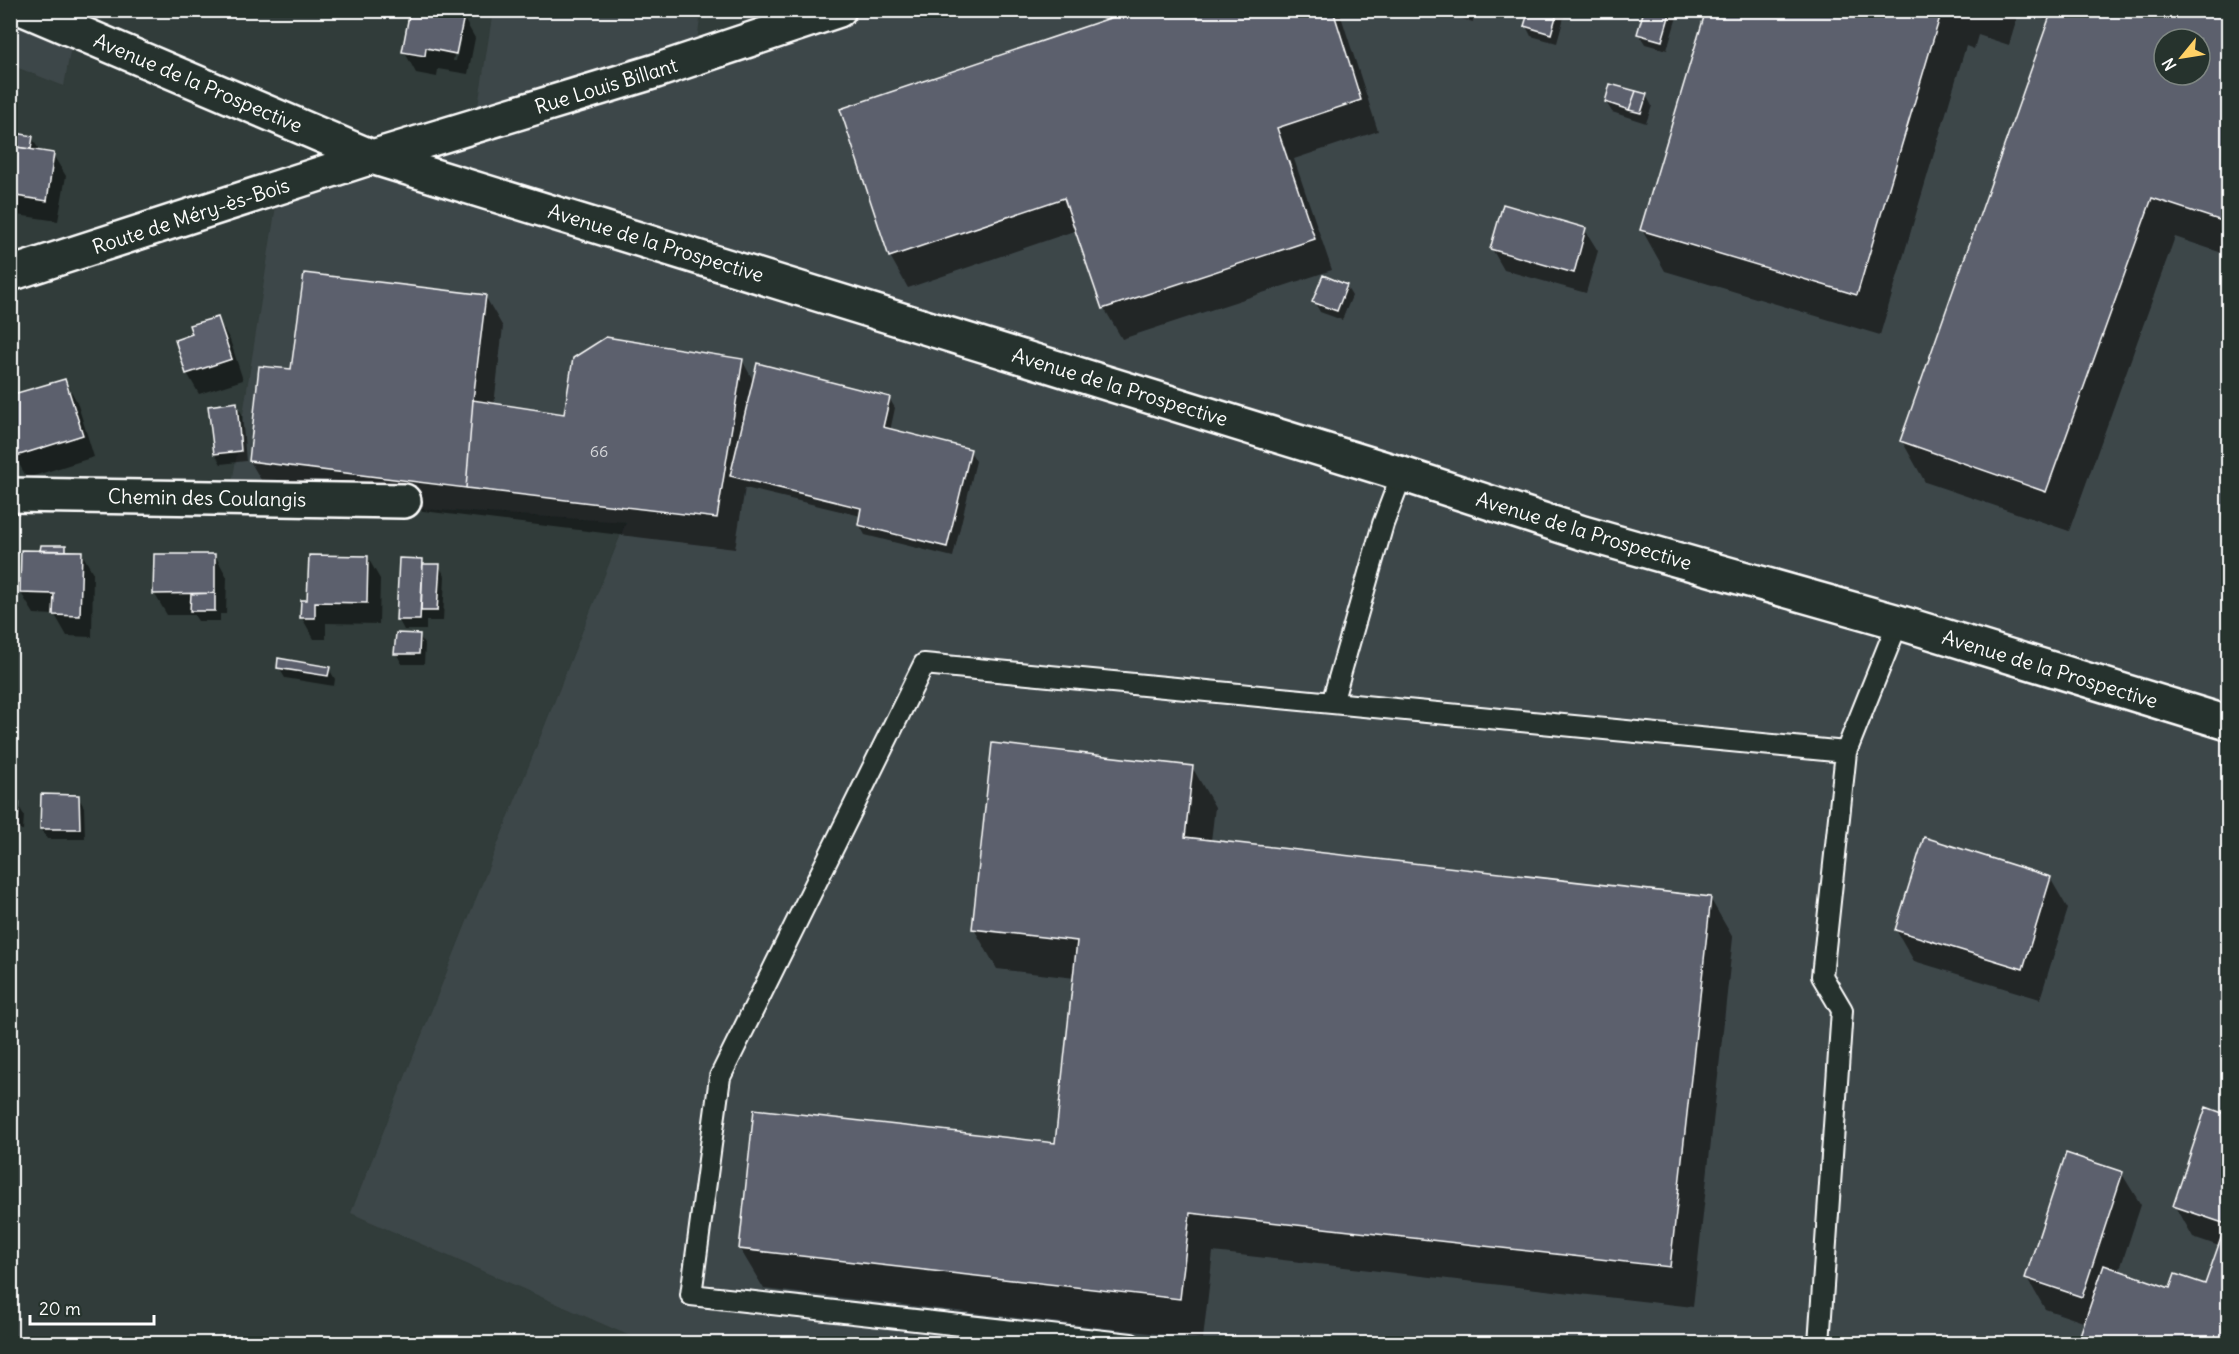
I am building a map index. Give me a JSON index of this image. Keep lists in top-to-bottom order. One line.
{"streets":{"main road":["Avenue de la Prospective","Rue Louis Billant","Route de Méry-ès-Bois","Chemin des Coulangis"]},"crossings":[["Avenue de la Prospective","Rue Louis Billant"],["Avenue de la Prospective","Route de Méry-ès-Bois"],["Rue Louis Billant","Route de Méry-ès-Bois"]],"house_numbers":["66"],"scale_bar":"20 m","north":"bottom left"}
